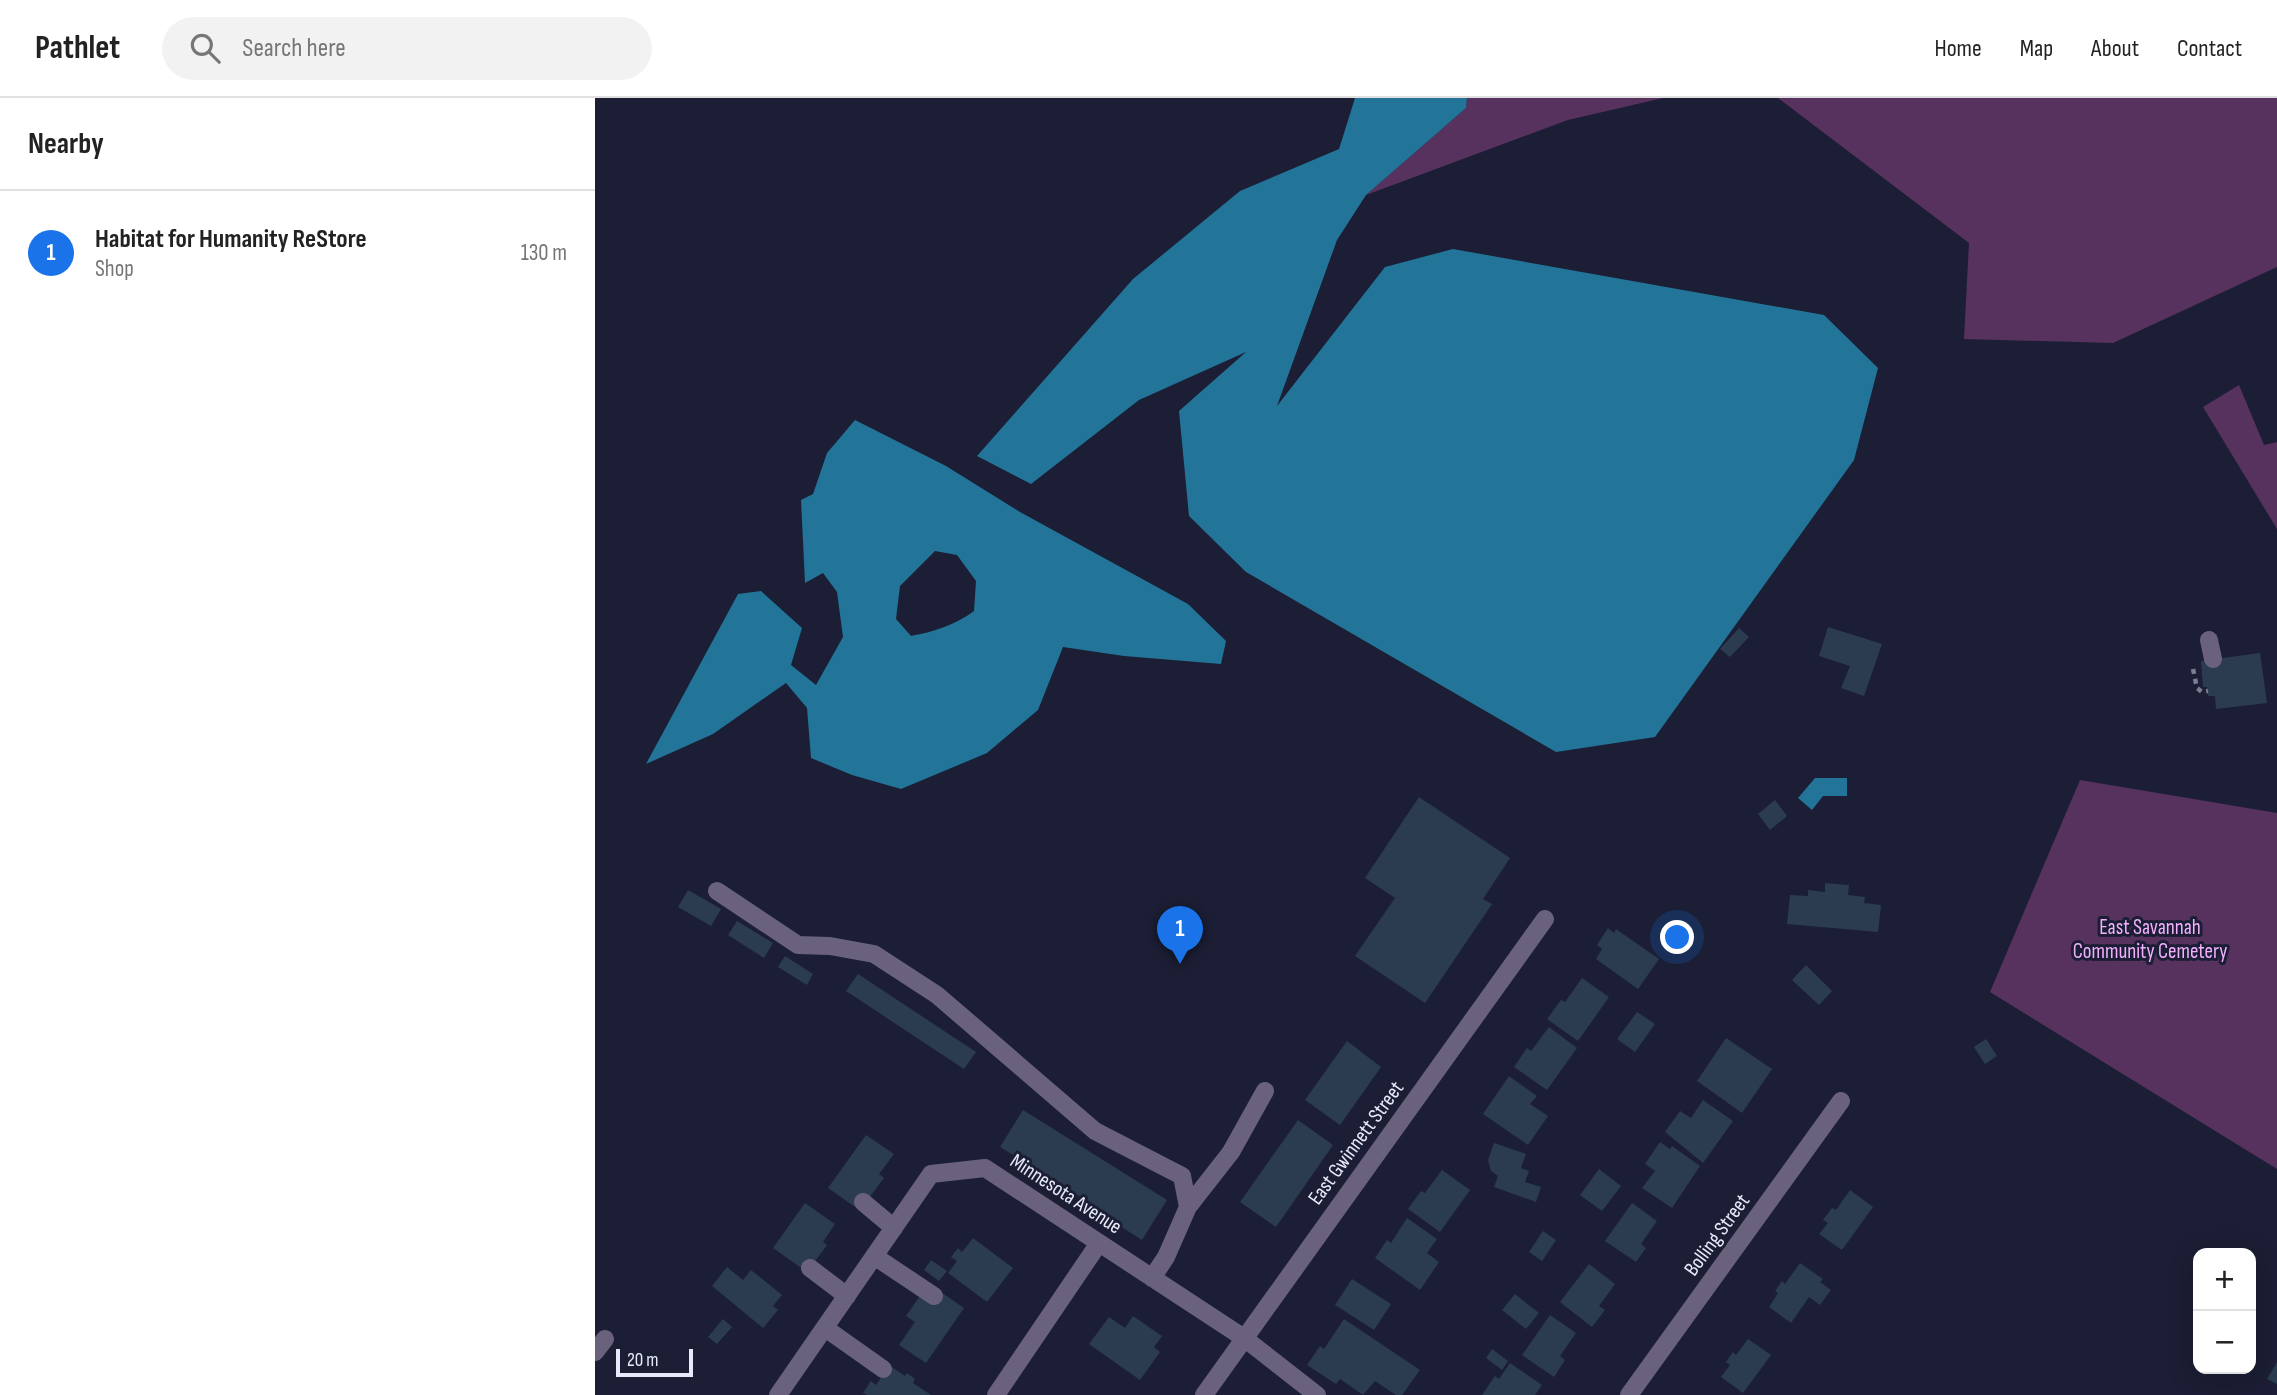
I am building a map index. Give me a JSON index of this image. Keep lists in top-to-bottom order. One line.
{"streets":{"street":["East Gwinnett Street","Minnesota Avenue","Bolling Street"]},"crossings":[["East Gwinnett Street","Minnesota Avenue"]],"parks":["East Savannah Community Cemetery"],"scale_bar":"20 m","page":{"header":"Pathlet","search":"Search here","nav":["Home","Map","About","Contact"],"heading":"Nearby","list":[{"mark":"1","name":"Habitat for Humanity ReStore","note":"Shop","value":"130 m"}],"pins":"1","map_buttons":["+","−"],"scale":"20 m"}}
